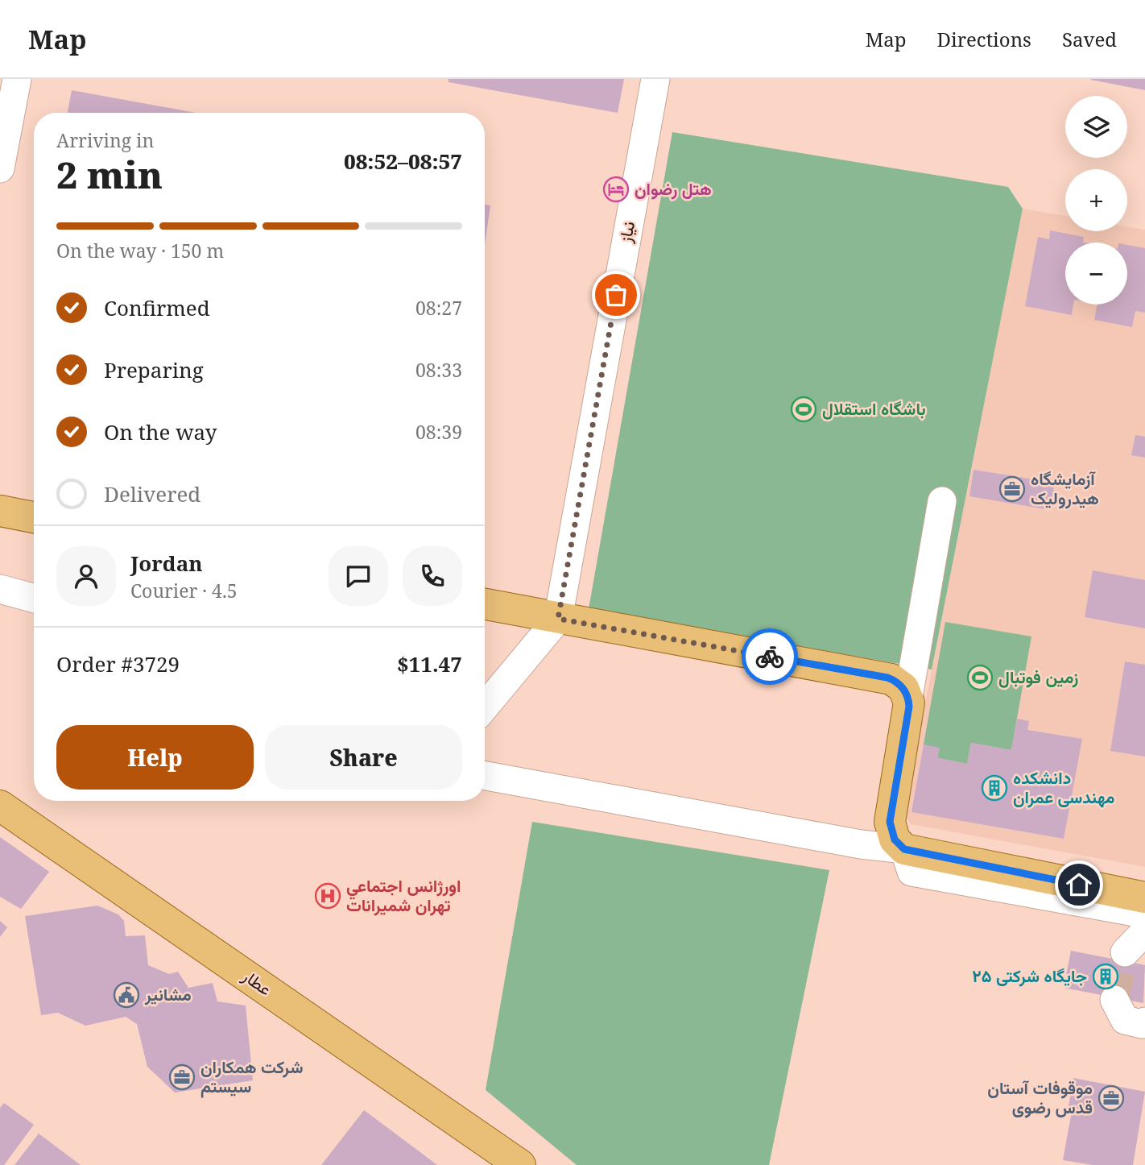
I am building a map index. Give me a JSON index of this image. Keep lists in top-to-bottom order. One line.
{"streets":{"main road":["عطار"],"lane":["نیاز"]},"places":{"hotel":["هتل رضوان"],"sports":["باشگاه استقلال","زمین فوتبال"],"office":["آزمایشگاه هیدرولیک","شرکت همکاران سیستم","موقوفات آستان قدس رضوی"],"building":["دانشکده مهندسی عمران","جایگاه شرکتی ۲۵"],"hospital":["اورژانس اجتماعي تهران شميرانات"],"public building":["مشانیر"]},"page":{"header":"Map","nav":["Map","Directions","Saved"],"map_buttons":["+","−"],"heading":["2 min","Arriving in","08:52–08:57"],"panel":["Jordan","Courier · 4.5","Order #3729","$11.47"],"bar":"On the way · 150 m","list":[["Confirmed","08:27"],["Preparing","08:33"],["On the way","08:39"],"Delivered"],"buttons":["Help","Share"]}}
